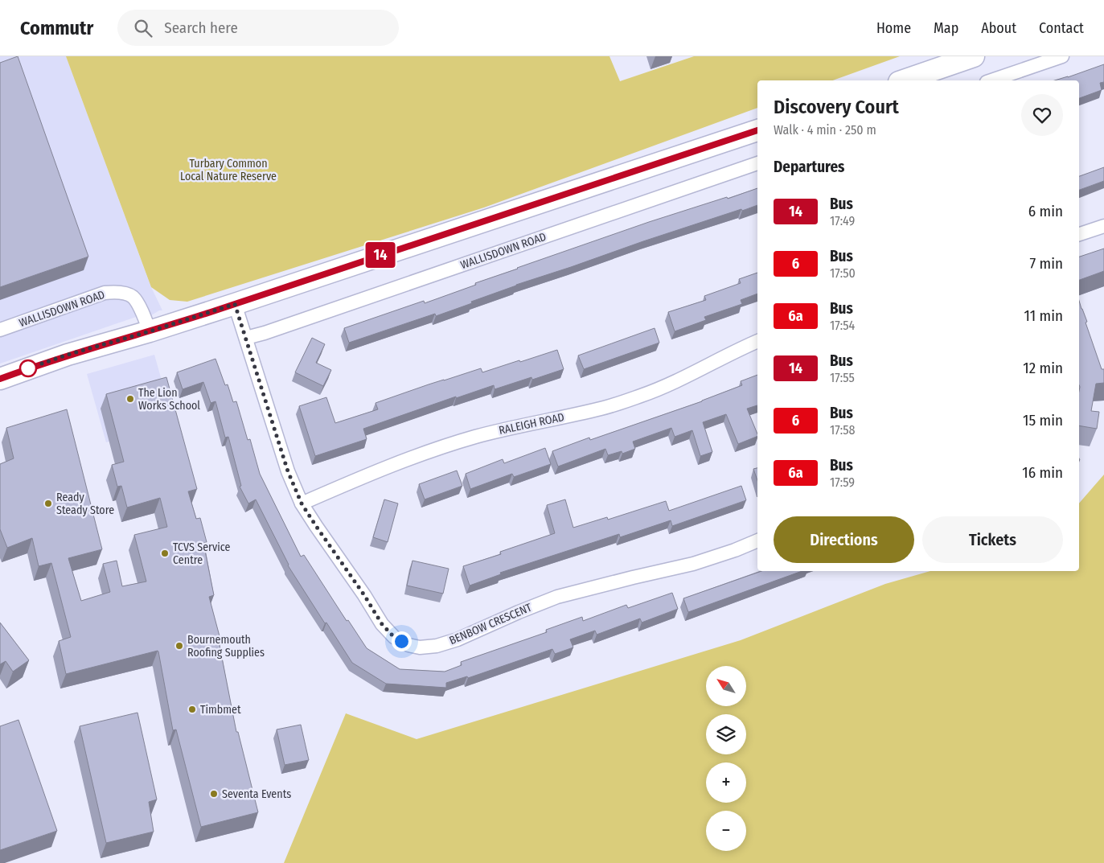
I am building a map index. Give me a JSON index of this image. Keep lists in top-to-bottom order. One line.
{"streets":{"street":["WALLISDOWN ROAD","RALEIGH ROAD","BENBOW CRESCENT"]},"crossings":[["WALLISDOWN ROAD","BENBOW CRESCENT"],["RALEIGH ROAD","BENBOW CRESCENT"]],"parks":["Turbary Common Local Nature Reserve"],"places":["The Lion Works School","Ready Steady Store","TCVS Service Centre","Bournemouth Roofing Supplies","Timbmet","Seventa Events"],"lines":["bus line 14"],"north":"top left","page":{"header":"Commutr","search":"Search here","nav":["Home","Map","About","Contact"],"on_map":"14","heading":[["Discovery Court","Walk · 4 min · 250 m"],"Departures"],"list":[{"mark":"14","name":"Bus","note":"17:49","value":"6 min"},{"mark":"6","name":"Bus","note":"17:50","value":"7 min"},{"mark":"6a","name":"Bus","note":"17:54","value":"11 min"},{"mark":"14","name":"Bus","note":"17:55","value":"12 min"},{"mark":"6","name":"Bus","note":"17:58","value":"15 min"},{"mark":"6a","name":"Bus","note":"17:59","value":"16 min"}],"buttons":["Directions","Tickets"],"map_buttons":["+","−"]}}
